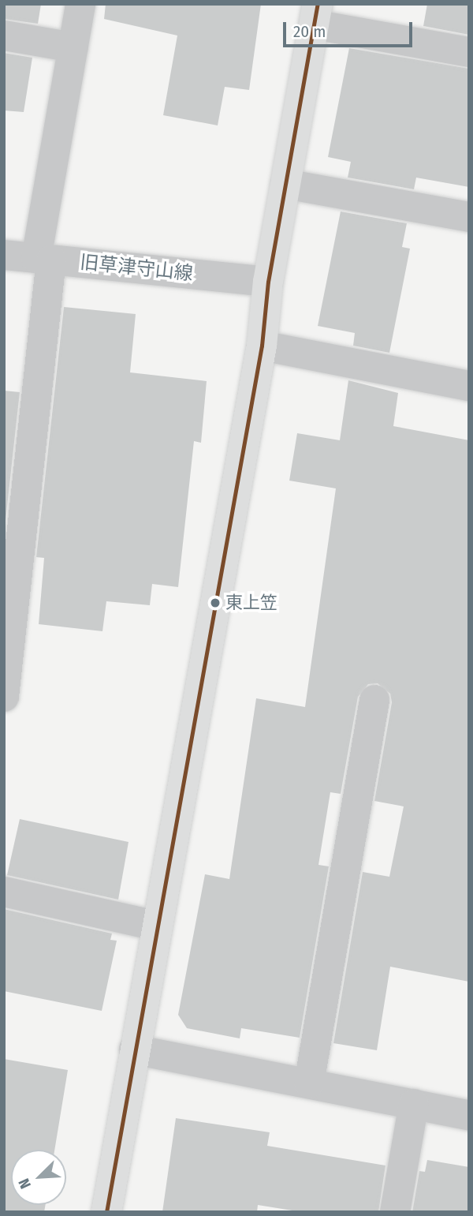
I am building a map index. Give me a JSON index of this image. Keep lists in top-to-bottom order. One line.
{"streets":{"street":["旧草津守山線"]},"places":["東上笠"],"scale_bar":"20 m","north":"bottom left"}
